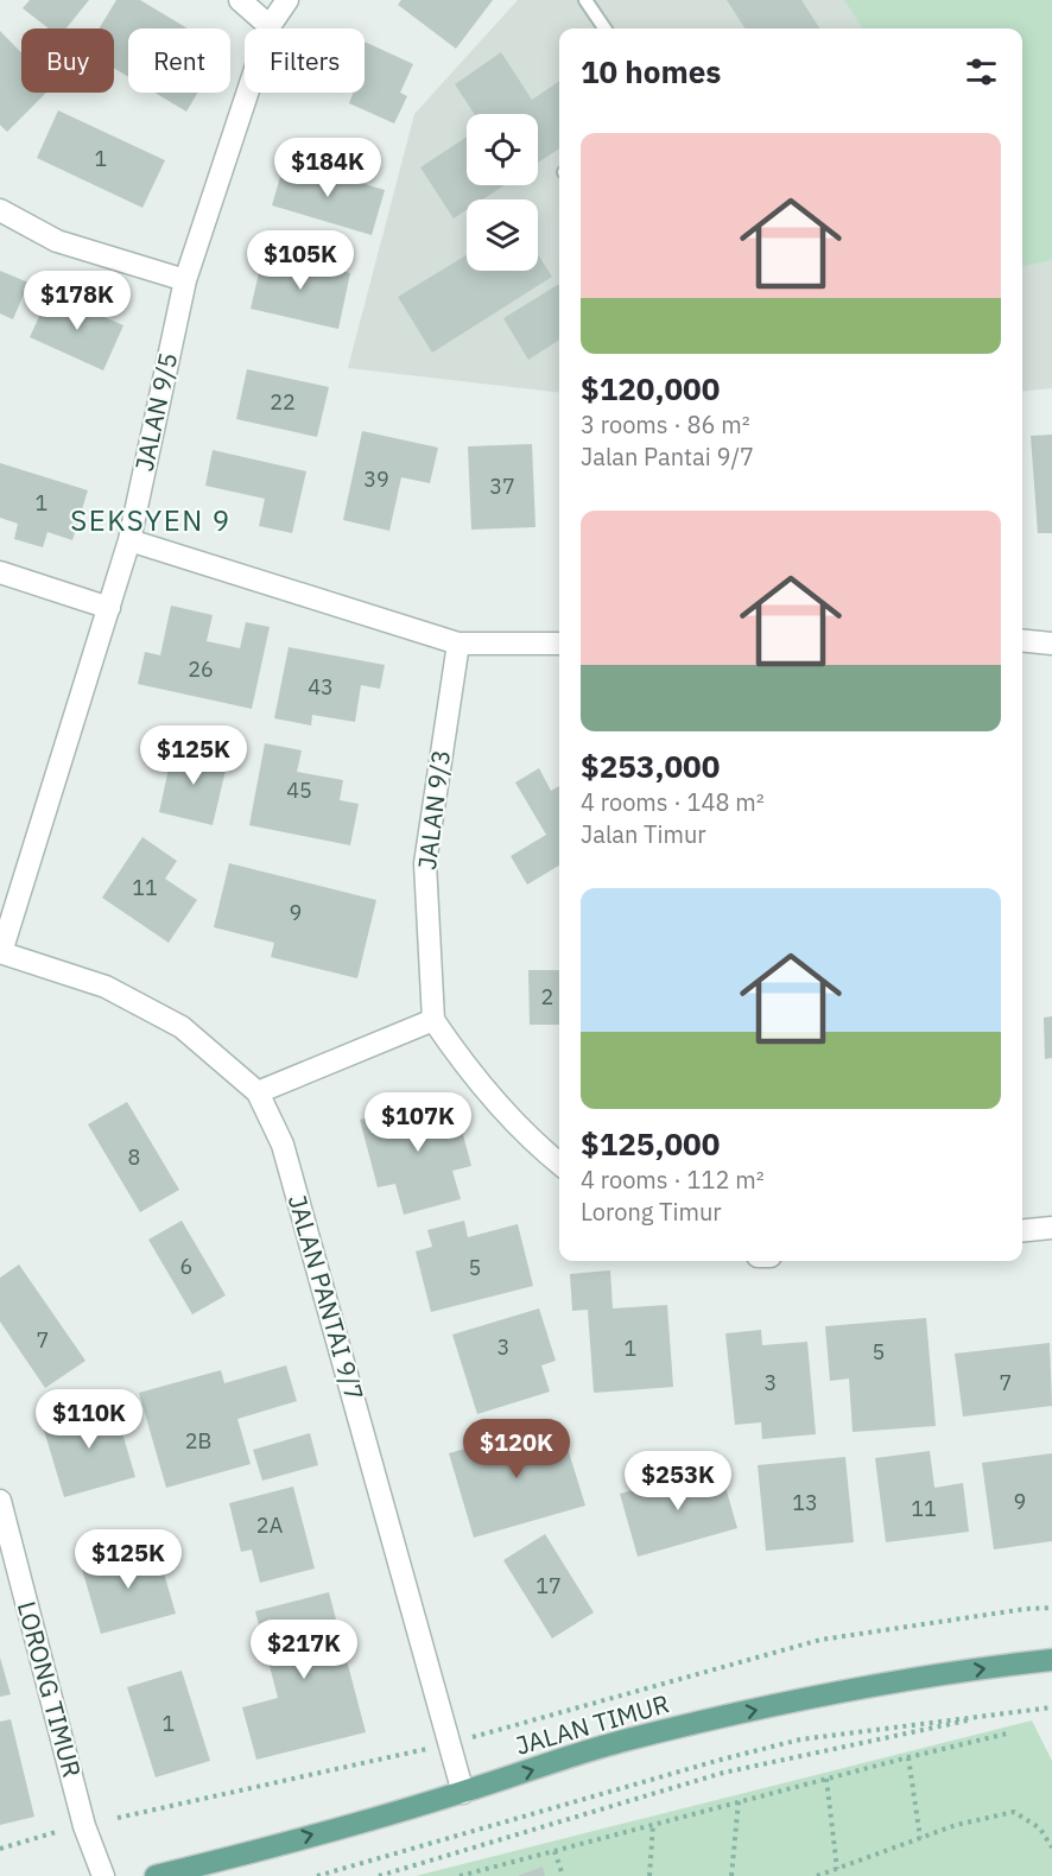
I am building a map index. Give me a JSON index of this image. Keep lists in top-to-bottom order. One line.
{"streets":{"main road":["JALAN TIMUR"],"street":["JALAN 9/5","JALAN 9/3","JALAN PANTAI 9/7","LORONG TIMUR"]},"crossings":[["JALAN 9/5","JALAN PANTAI 9/7"],["JALAN PANTAI 9/7","JALAN TIMUR"]],"one_way":["JALAN TIMUR"],"districts":["SEKSYEN 9"],"house_numbers":["1","22","39","37","1","26","43","45","11","9","2","8","6","5","7","3","1","5","3","7","2B","9","13","11","2A","17","1"],"page":{"chip":["Buy","Rent","Filters"],"heading":"10 homes","list":[{"name":"$120,000","note":"3 rooms · 86 m² · Jalan Pantai 9/7"},{"name":"$253,000","note":"4 rooms · 148 m² · Jalan Timur"},{"name":"$125,000","note":"4 rooms · 112 m² · Lorong Timur"}],"price":["$184K","$105K","$178K","$125K","$107K","$110K","$120K","$253K","$125K","$217K"]}}
